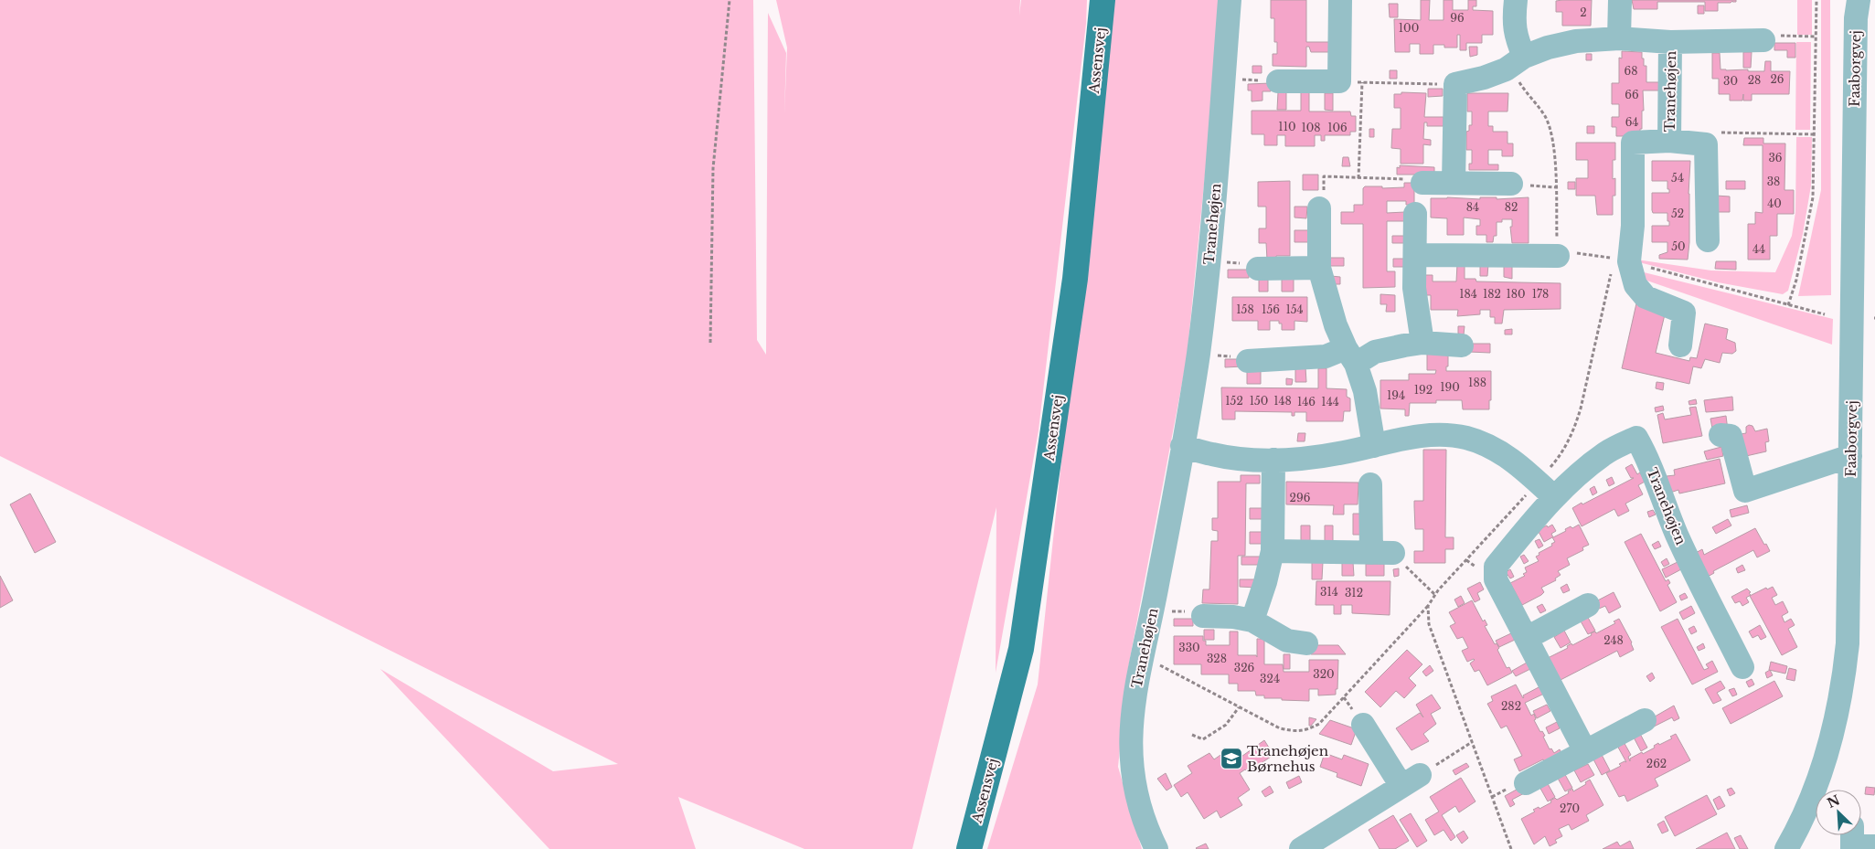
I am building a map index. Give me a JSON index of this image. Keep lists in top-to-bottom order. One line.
{"streets":{"main road":["Assensvej"],"street":["Faaborgvej","Tranehøjen"]},"places":{"school or university":["Tranehøjen Børnehus"]},"house_numbers":["2","96","100","68","26","28","30","66","64","110","108","106","36","54","38","40","84","82","52","50","44","184","182","180","178","158","156","154","188","190","192","194","152","150","148","146","144","296","314","312","248","330","328","326","320","324","282","262","270"],"north":"top left"}
